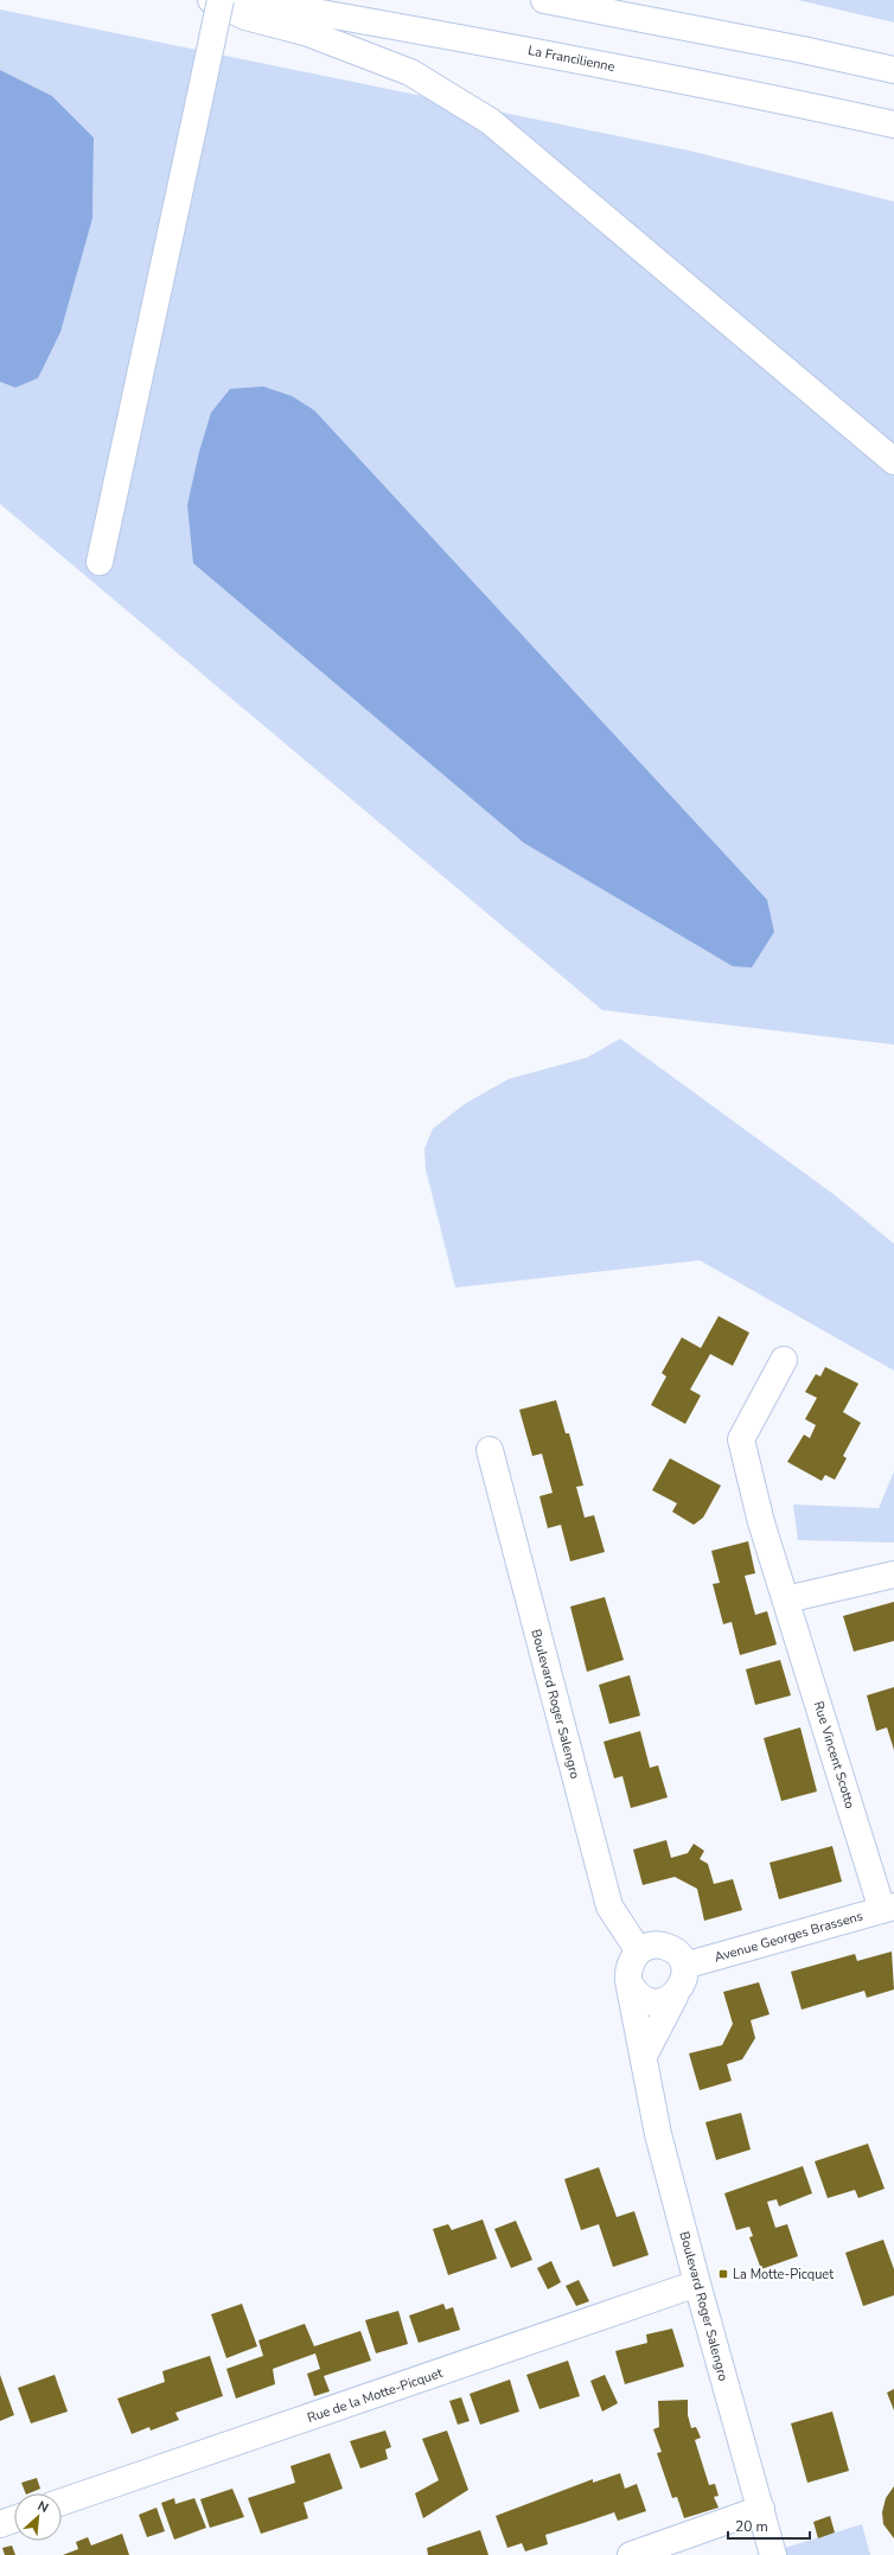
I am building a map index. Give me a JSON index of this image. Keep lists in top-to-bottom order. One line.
{"streets":{"main road":["La Francilienne","Boulevard Roger Salengro","Rue Vincent Scotto","Avenue Georges Brassens","Rue de la Motte-Picquet"]},"crossings":[["Boulevard Roger Salengro","Avenue Georges Brassens"],["Boulevard Roger Salengro","Rue de la Motte-Picquet"],["Rue Vincent Scotto","Avenue Georges Brassens"]],"places":{"transit":["La Motte-Picquet"]},"scale_bar":"20 m","north":"top right"}
